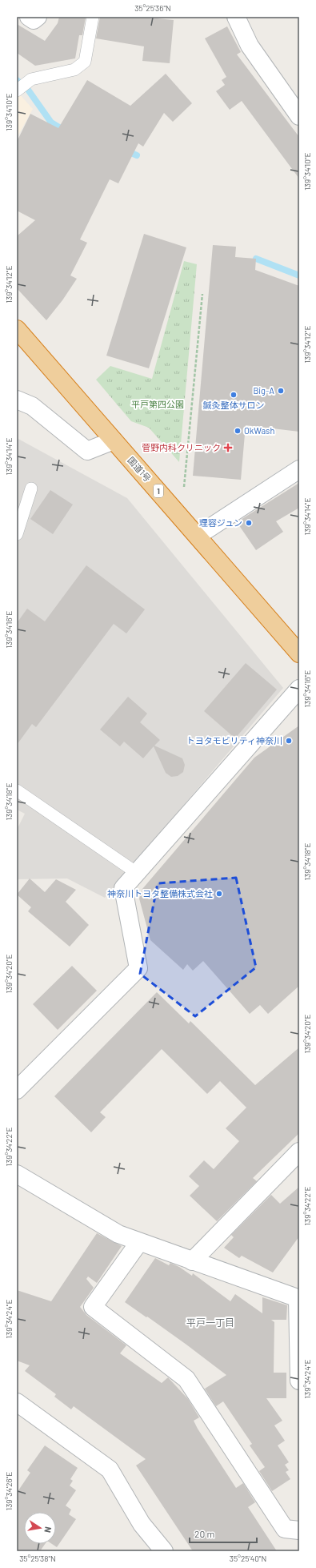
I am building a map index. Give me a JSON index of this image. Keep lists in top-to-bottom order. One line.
{"streets":{"highway":["国道1号","1"]},"districts":["平戸一丁目"],"parks":["平戸第四公園"],"places":{"other":["Big-A","鍼灸整体サロン","OkWash","理容ジュン","トヨタモビリティ神奈川","神奈川トヨタ整備株式会社"],"health":["菅野内科クリニック"]},"scale_bar":"20 m","north":"right","coordinates":["35°25'36\"N","139°34'10\"E","139°34'12\"E","139°34'14\"E","139°34'16\"E","139°34'18\"E","139°34'20\"E","139°34'22\"E","139°34'24\"E","139°34'26\"E","35°25'38\"N","35°25'40\"N"]}
